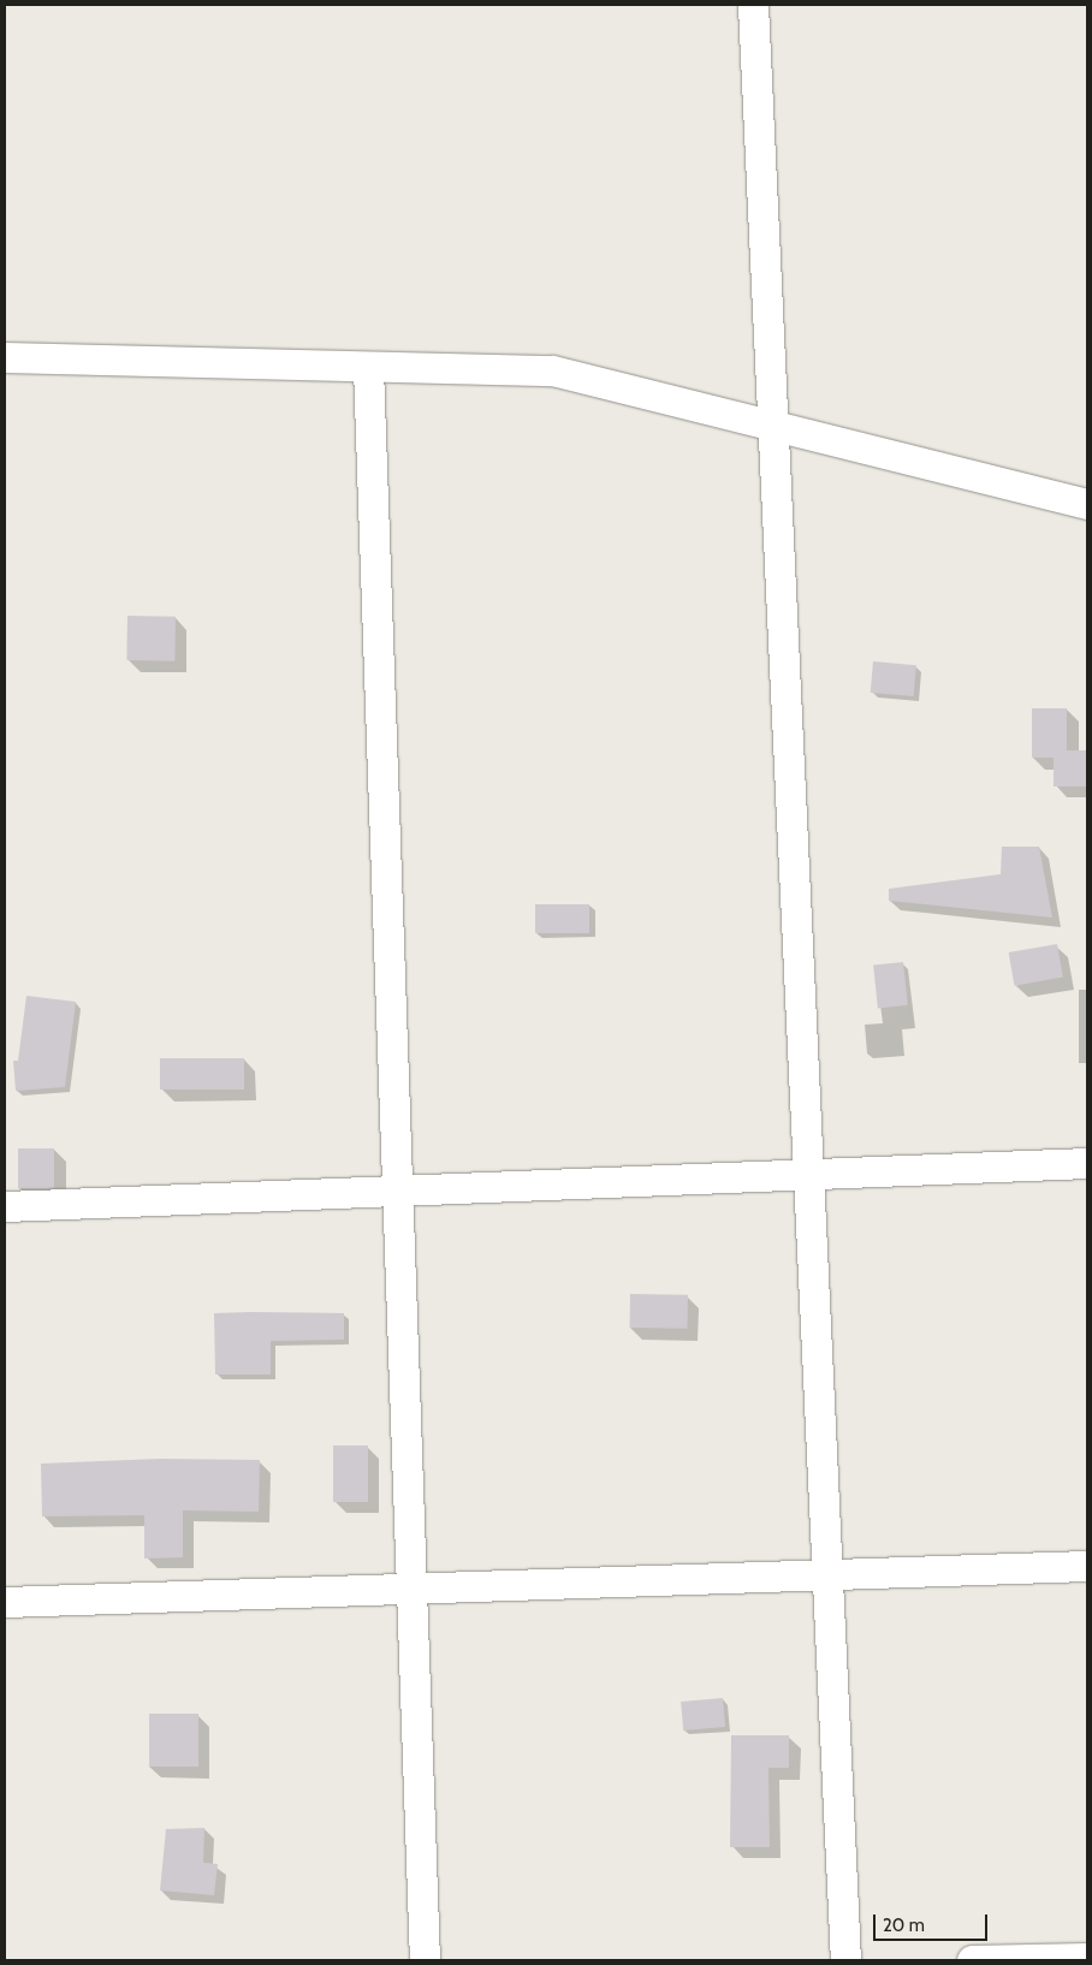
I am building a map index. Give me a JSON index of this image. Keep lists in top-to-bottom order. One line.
{"scale_bar":"20 m"}
